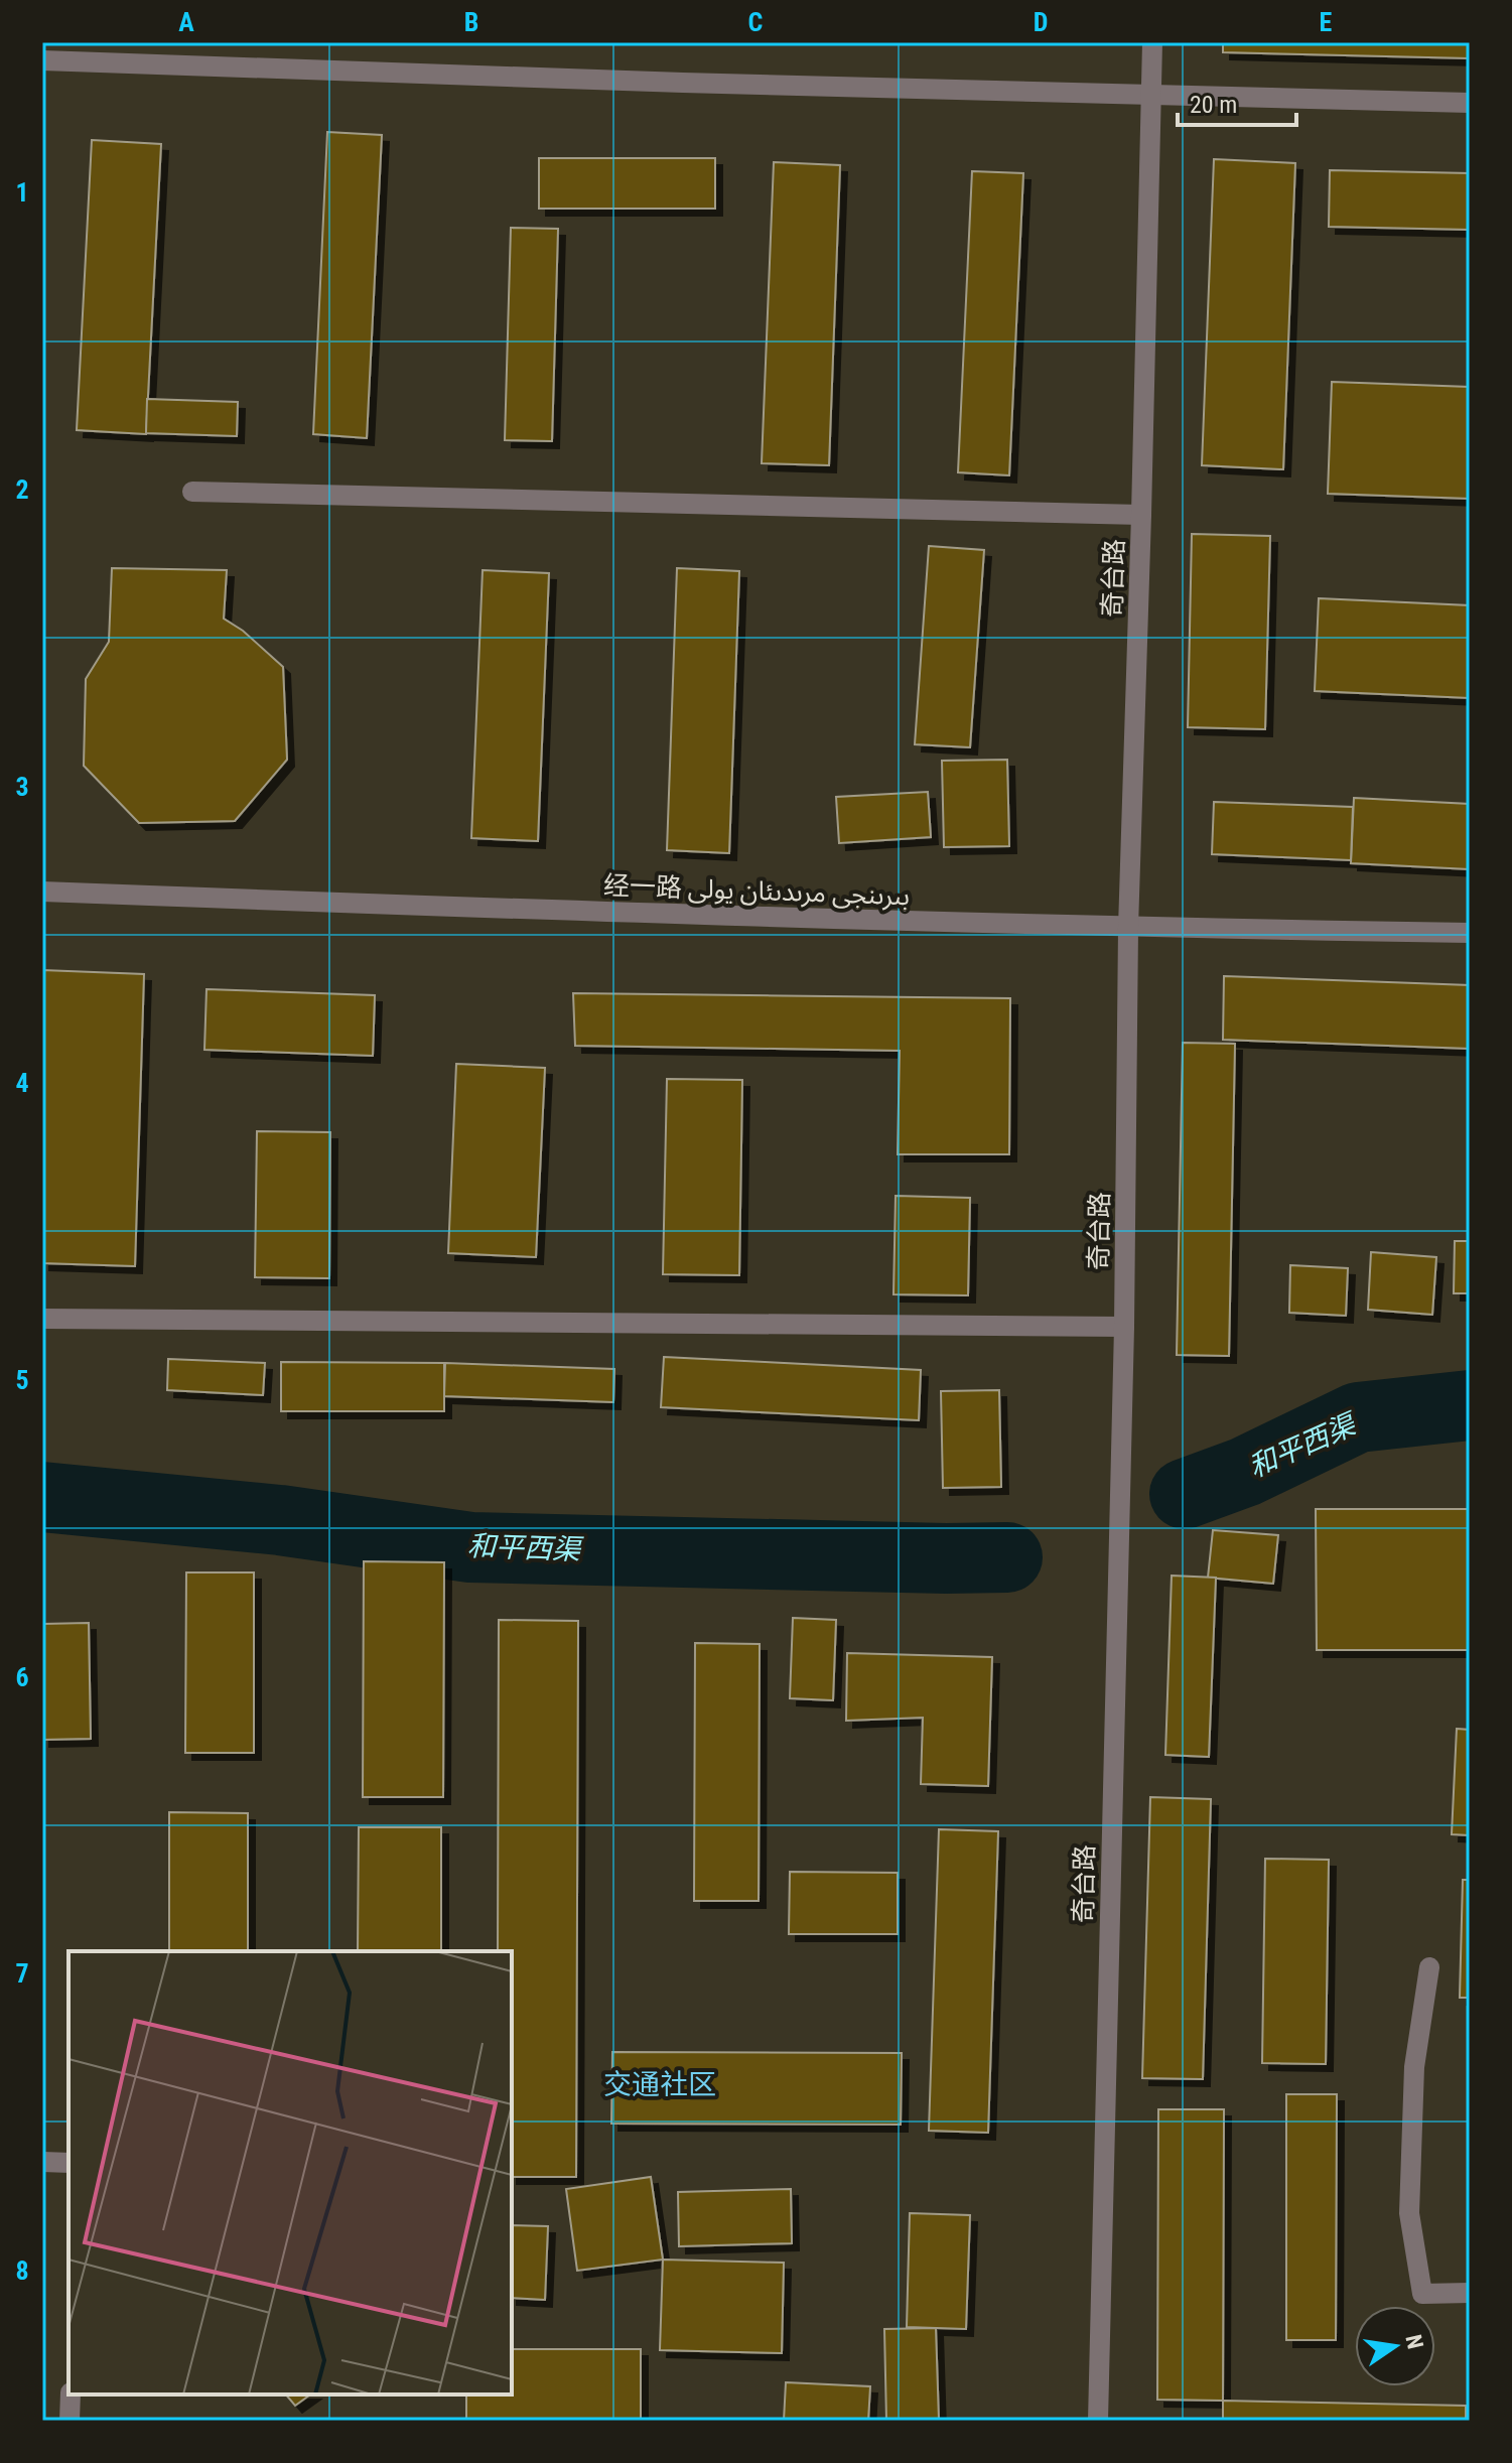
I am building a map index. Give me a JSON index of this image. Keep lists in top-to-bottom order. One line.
{"streets":{"street":["奇台路","经一路 بىرىنجى مرىدىئان يولى"]},"crossings":[["奇台路","经一路 بىرىنجى مرىدىئان يولى"]],"districts":["交通社区"],"water":["和平西渠"],"scale_bar":"20 m","north":"right","grid":{"columns":["A","B","C","D","E"],"rows":["1","2","3","4","5","6","7","8"]}}
